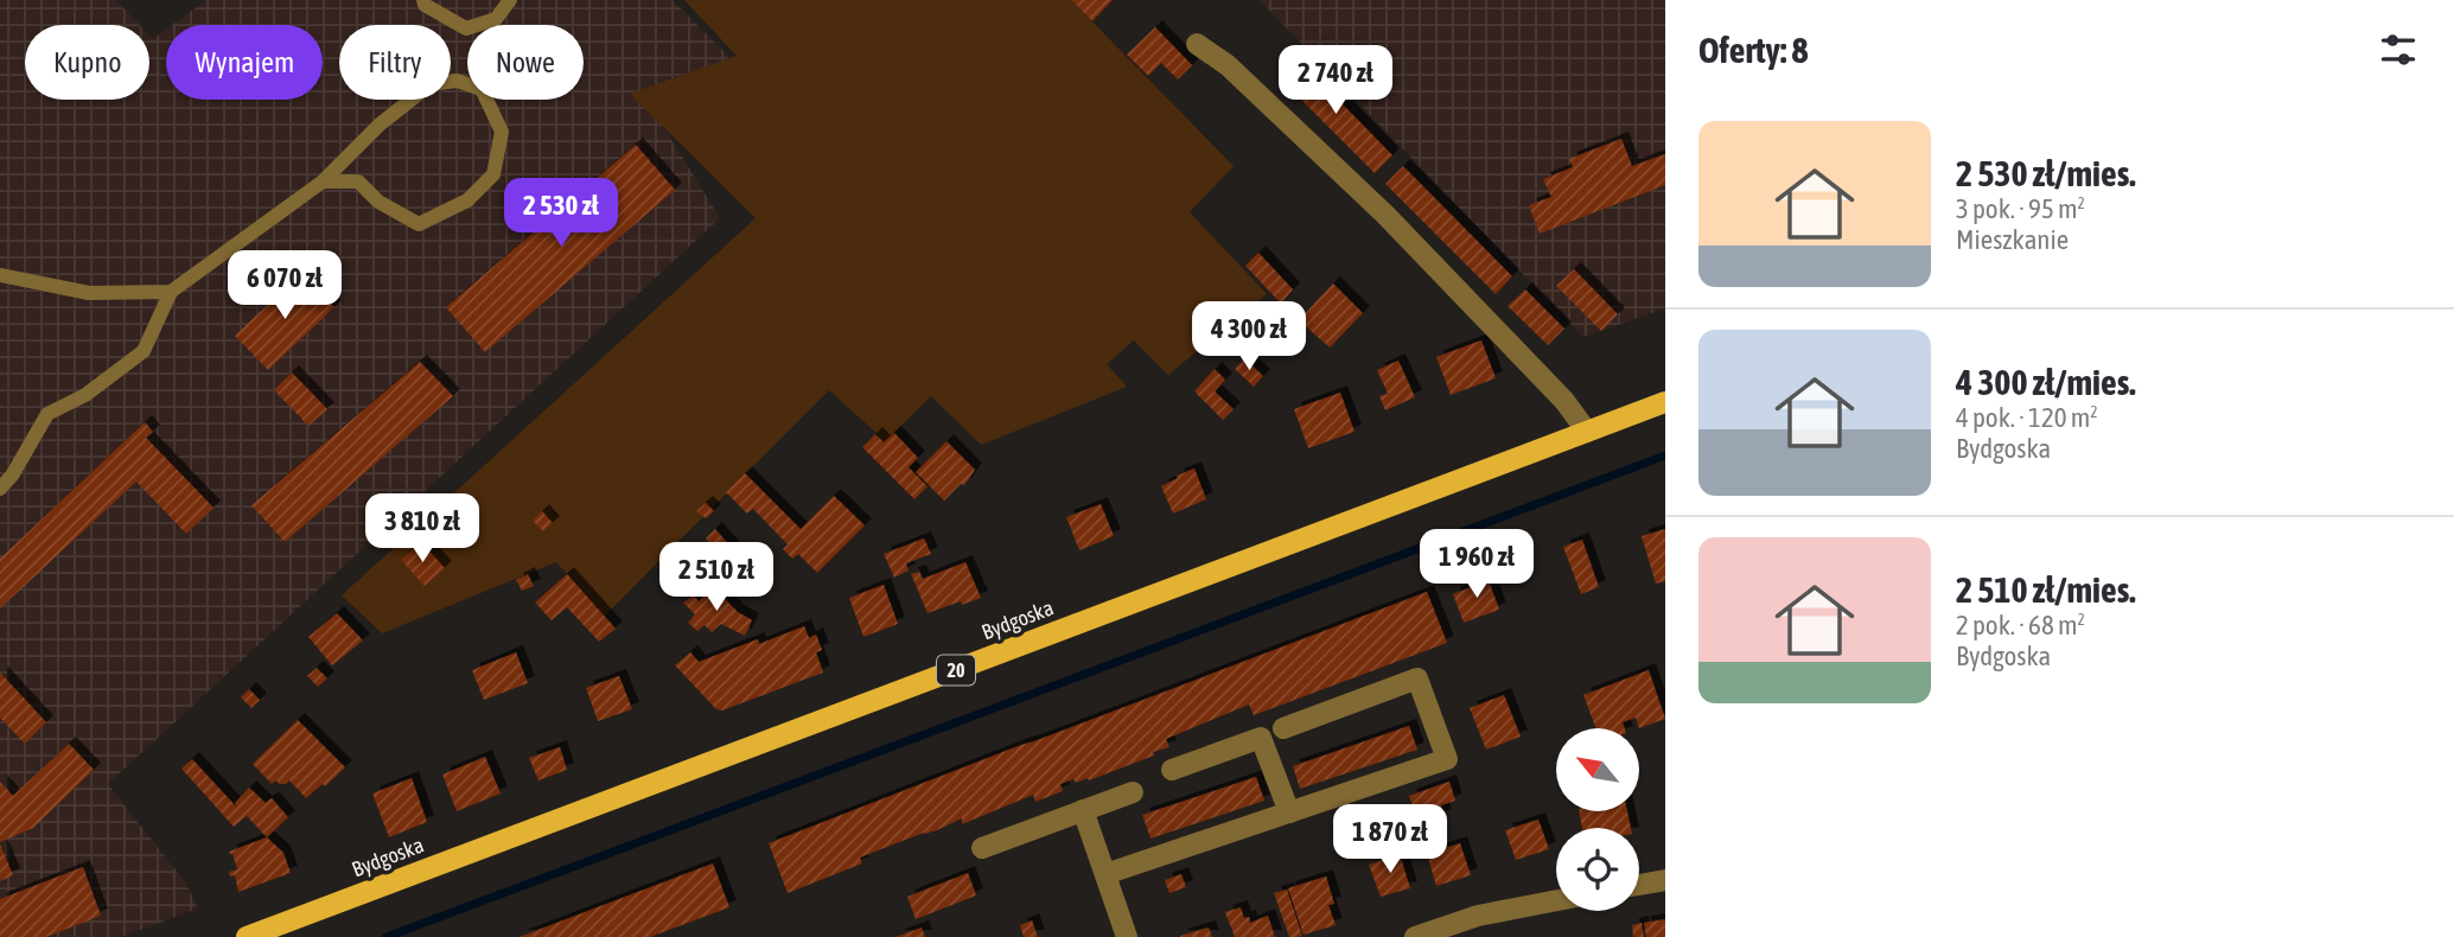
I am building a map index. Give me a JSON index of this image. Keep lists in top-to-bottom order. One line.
{"streets":{"main road":["Bydgoska","20"]},"north":"top left","page":{"heading":"Oferty: 8","chip":["Kupno","Wynajem","Filtry","Nowe"],"price":["2 740 zł","2 530 zł","6 070 zł","4 300 zł","3 810 zł","1 960 zł","2 510 zł","1 870 zł"],"list":[{"name":"2 530 zł/mies.","note":"3 pok. · 95 m² · Mieszkanie"},{"name":"4 300 zł/mies.","note":"4 pok. · 120 m² · Bydgoska"},{"name":"2 510 zł/mies.","note":"2 pok. · 68 m² · Bydgoska"}]}}
